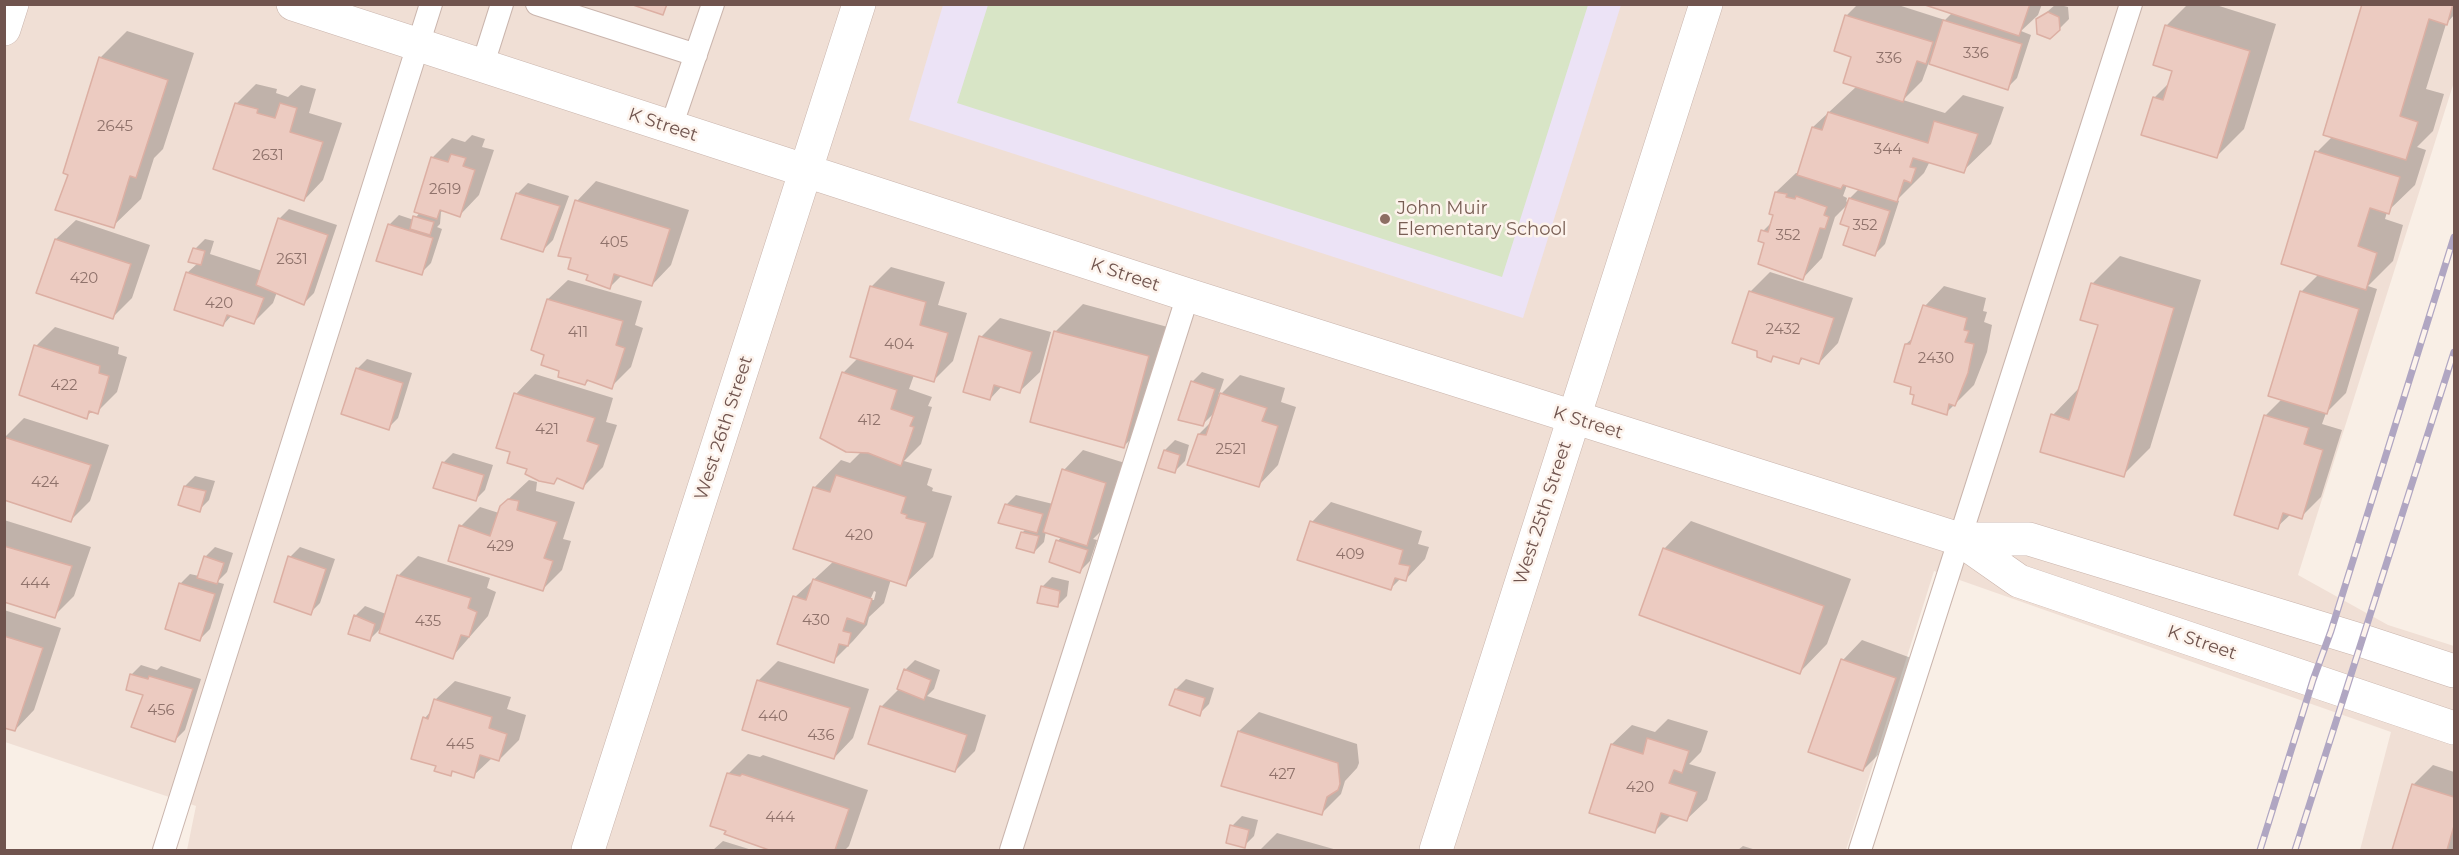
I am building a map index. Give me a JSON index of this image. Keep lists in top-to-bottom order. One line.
{"streets":{"street":["K Street","West 26th Street","West 25th Street"]},"crossings":[["K Street","West 26th Street"],["K Street","West 25th Street"]],"places":["John Muir Elementary School"],"house_numbers":["336","336","2645","344","2631","2619","352","352","405","2631","420","420","2432","411","404","2430","422","412","421","2521","424","420","429","409","444","430","435","456","440","436","445","427","420","444"]}
